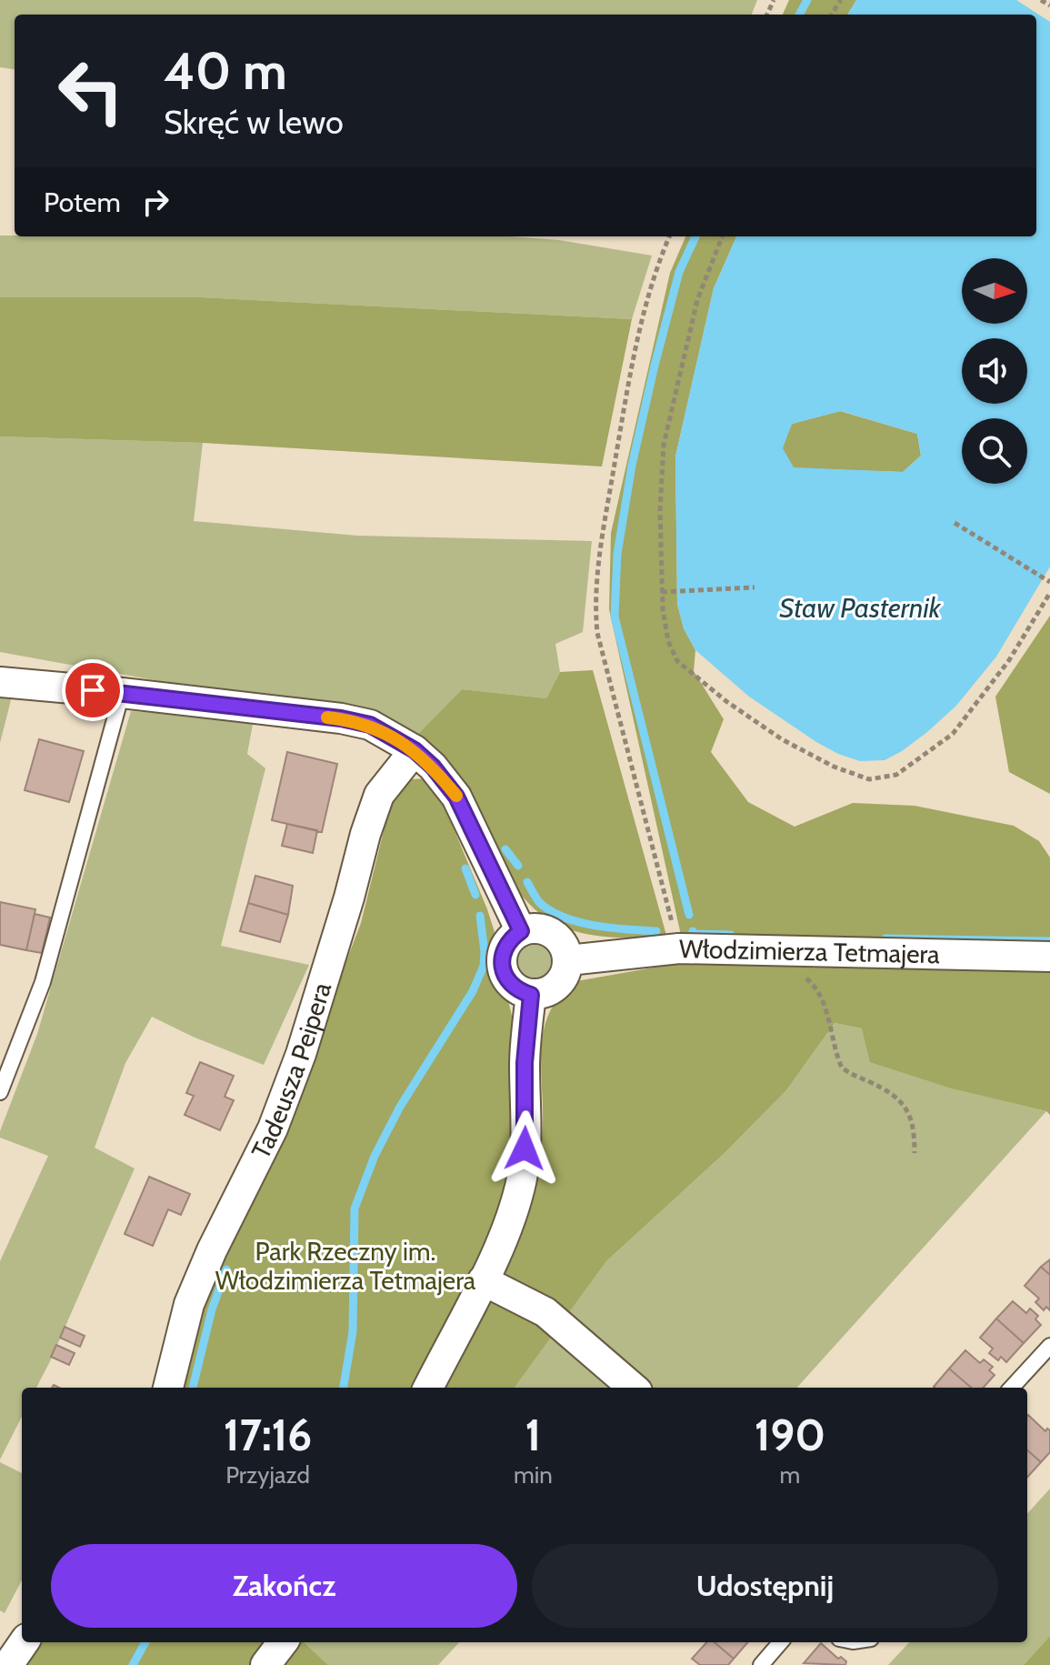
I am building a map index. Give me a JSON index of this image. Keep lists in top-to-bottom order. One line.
{"streets":{"street":["Włodzimierza Tetmajera","Tadeusza Peipera"]},"water":["Staw Pasternik"],"parks":["Park Rzeczny im. Włodzimierza Tetmajera"],"north":"right","page":{"turn":["40 m","Skręć w lewo"],"then":"Potem","eta":["17:16","Przyjazd","1","min","190","m"],"buttons":["Zakończ","Udostępnij"]}}
